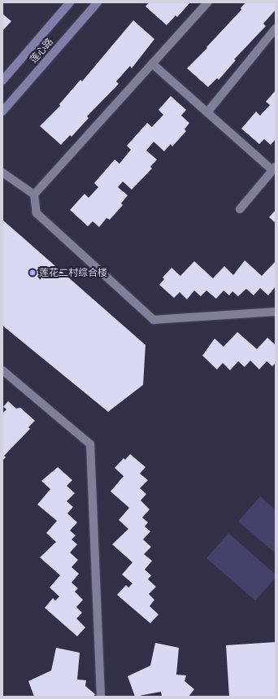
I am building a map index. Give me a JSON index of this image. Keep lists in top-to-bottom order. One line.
{"streets":{"main road":["莲心路"]},"places":["莲花二村综合楼"]}
